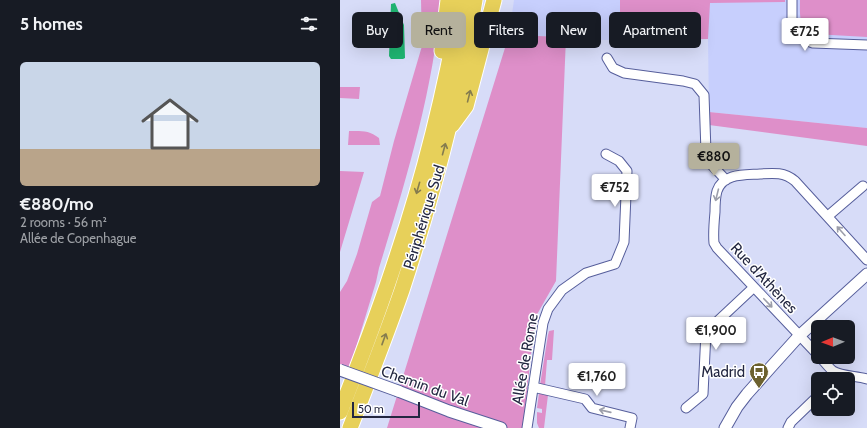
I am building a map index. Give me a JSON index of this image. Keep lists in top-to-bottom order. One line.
{"streets":{"highway":["Périphérique Sud"],"street":["Rue d'Athènes","Allée de Rome","Chemin du Val"]},"one_way":["Rue d'Athènes"],"places":{"bus stop":["Madrid"]},"scale_bar":"50 m","north":"left","page":{"heading":"5 homes","chip":["Buy","Rent","Filters","New","Apartment"],"price":["€725","€880","€752","€1,900","€1,760"],"list":[{"name":"€880/mo","note":"2 rooms · 56 m² · Allée de Copenhague"}],"scale":"50 m"}}
